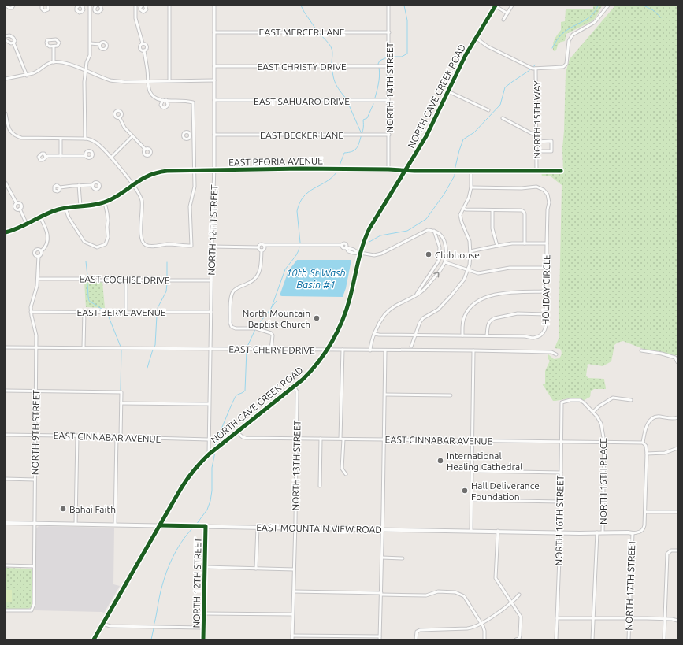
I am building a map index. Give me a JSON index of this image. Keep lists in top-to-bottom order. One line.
{"streets":{"main road":["NORTH CAVE CREEK ROAD"],"street":["EAST MERCER LANE","EAST CHRISTY DRIVE","NORTH 14TH STREET","EAST SAHUARO DRIVE","NORTH 15TH WAY","EAST BECKER LANE","EAST PEORIA AVENUE","NORTH 12TH STREET","EAST COCHISE DRIVE","HOLIDAY CIRCLE","EAST BERYL AVENUE","EAST CHERYL DRIVE","NORTH 9TH STREET","EAST CINNABAR AVENUE","NORTH 13TH STREET","NORTH 16TH PLACE","NORTH 16TH STREET","EAST MOUNTAIN VIEW ROAD","NORTH 17TH STREET"]},"crossings":[["EAST MERCER LANE","NORTH 14TH STREET"],["EAST MERCER LANE","NORTH 12TH STREET"],["EAST CHRISTY DRIVE","NORTH 14TH STREET"],["EAST CHRISTY DRIVE","NORTH 12TH STREET"],["NORTH 14TH STREET","EAST SAHUARO DRIVE"],["NORTH 14TH STREET","EAST BECKER LANE"],["NORTH 14TH STREET","EAST PEORIA AVENUE"],["NORTH CAVE CREEK ROAD","EAST PEORIA AVENUE"],["NORTH CAVE CREEK ROAD","NORTH 12TH STREET"],["NORTH CAVE CREEK ROAD","EAST CHERYL DRIVE"],["NORTH CAVE CREEK ROAD","EAST CINNABAR AVENUE"],["NORTH CAVE CREEK ROAD","NORTH 13TH STREET"],["NORTH CAVE CREEK ROAD","EAST MOUNTAIN VIEW ROAD"],["EAST SAHUARO DRIVE","NORTH 12TH STREET"],["NORTH 15TH WAY","EAST PEORIA AVENUE"],["EAST BECKER LANE","NORTH 12TH STREET"],["EAST PEORIA AVENUE","NORTH 12TH STREET"],["EAST PEORIA AVENUE","NORTH 9TH STREET"],["NORTH 12TH STREET","EAST COCHISE DRIVE"],["NORTH 12TH STREET","EAST BERYL AVENUE"],["NORTH 12TH STREET","EAST CHERYL DRIVE"],["NORTH 12TH STREET","EAST CINNABAR AVENUE"],["NORTH 12TH STREET","EAST MOUNTAIN VIEW ROAD"],["EAST COCHISE DRIVE","NORTH 9TH STREET"],["EAST BERYL AVENUE","NORTH 9TH STREET"],["EAST CHERYL DRIVE","NORTH 9TH STREET"],["NORTH 9TH STREET","EAST CINNABAR AVENUE"],["NORTH 9TH STREET","EAST MOUNTAIN VIEW ROAD"],["EAST CINNABAR AVENUE","NORTH 13TH STREET"],["EAST CINNABAR AVENUE","NORTH 16TH PLACE"],["EAST CINNABAR AVENUE","NORTH 16TH STREET"],["EAST CINNABAR AVENUE","NORTH 17TH STREET"],["NORTH 13TH STREET","EAST MOUNTAIN VIEW ROAD"],["NORTH 16TH PLACE","NORTH 16TH STREET"],["NORTH 16TH PLACE","EAST MOUNTAIN VIEW ROAD"],["NORTH 16TH STREET","EAST MOUNTAIN VIEW ROAD"],["EAST MOUNTAIN VIEW ROAD","NORTH 17TH STREET"]],"water":["10th St Wash Basin #1"],"places":["Clubhouse","North Mountain Baptist Church","International Healing Cathedral","Hall Deliverance Foundation","Bahai Faith"]}
